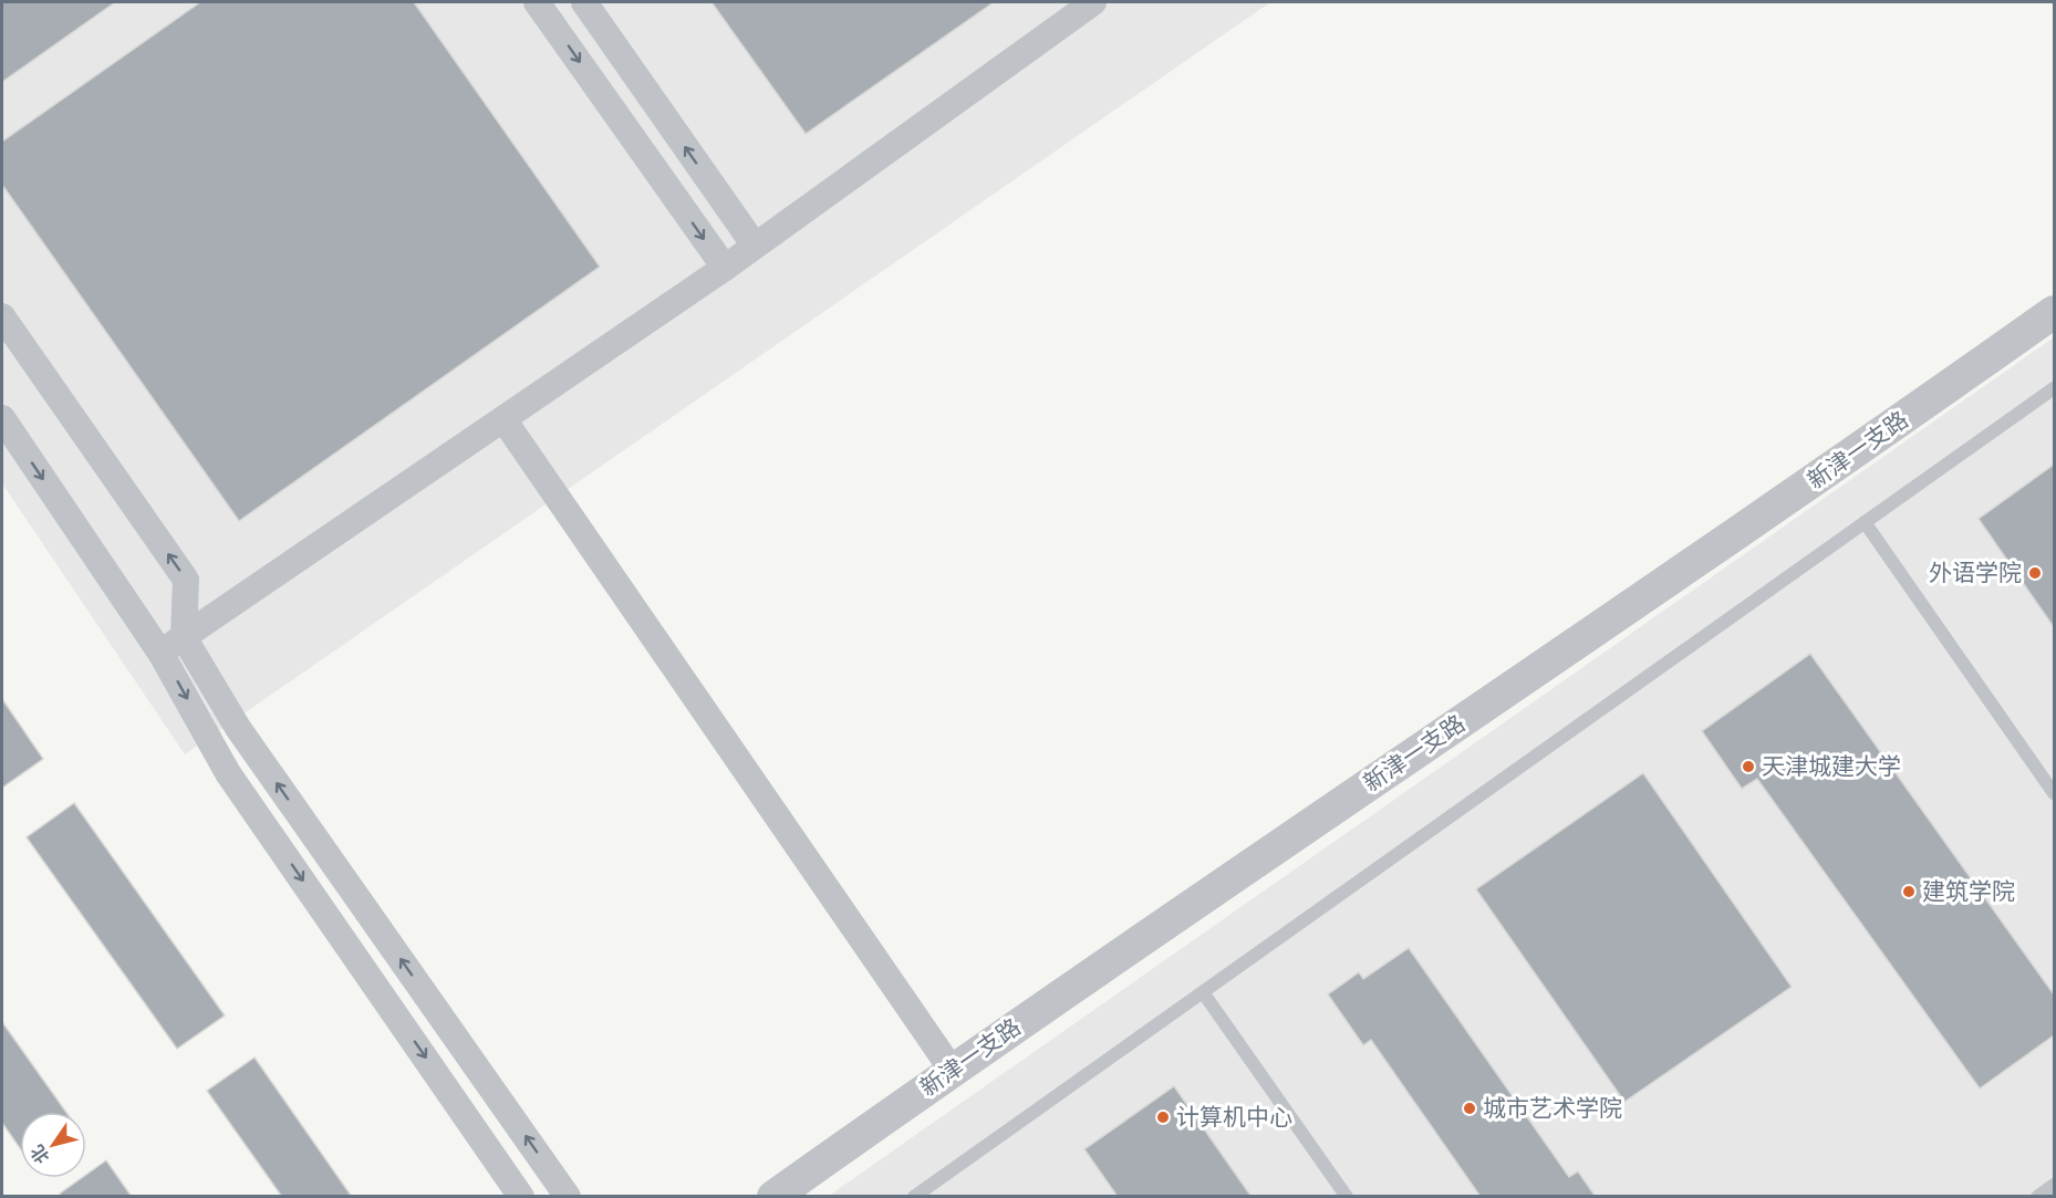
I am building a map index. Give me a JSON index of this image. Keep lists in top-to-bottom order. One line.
{"streets":{"street":["新津一支路"]},"places":["外语学院","天津城建大学","建筑学院","城市艺术学院","计算机中心"],"north":"bottom left"}
